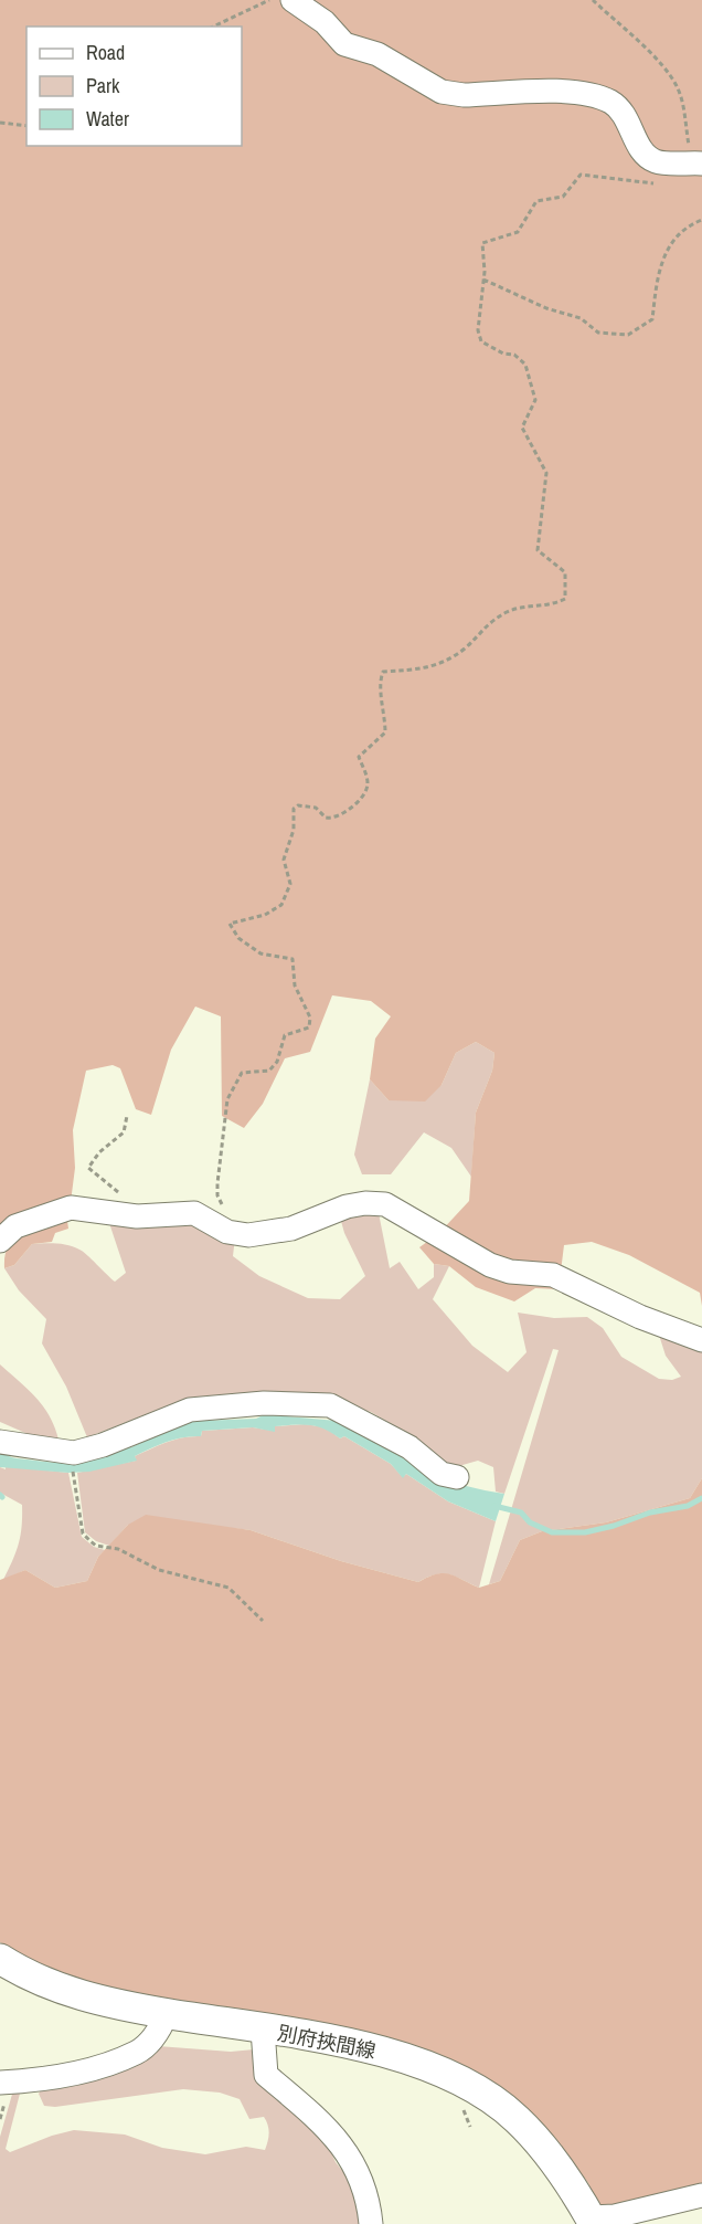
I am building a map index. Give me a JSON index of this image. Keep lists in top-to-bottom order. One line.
{"streets":{"main road":["別府挾間線"]},"legend":["Road","Park","Water"]}
